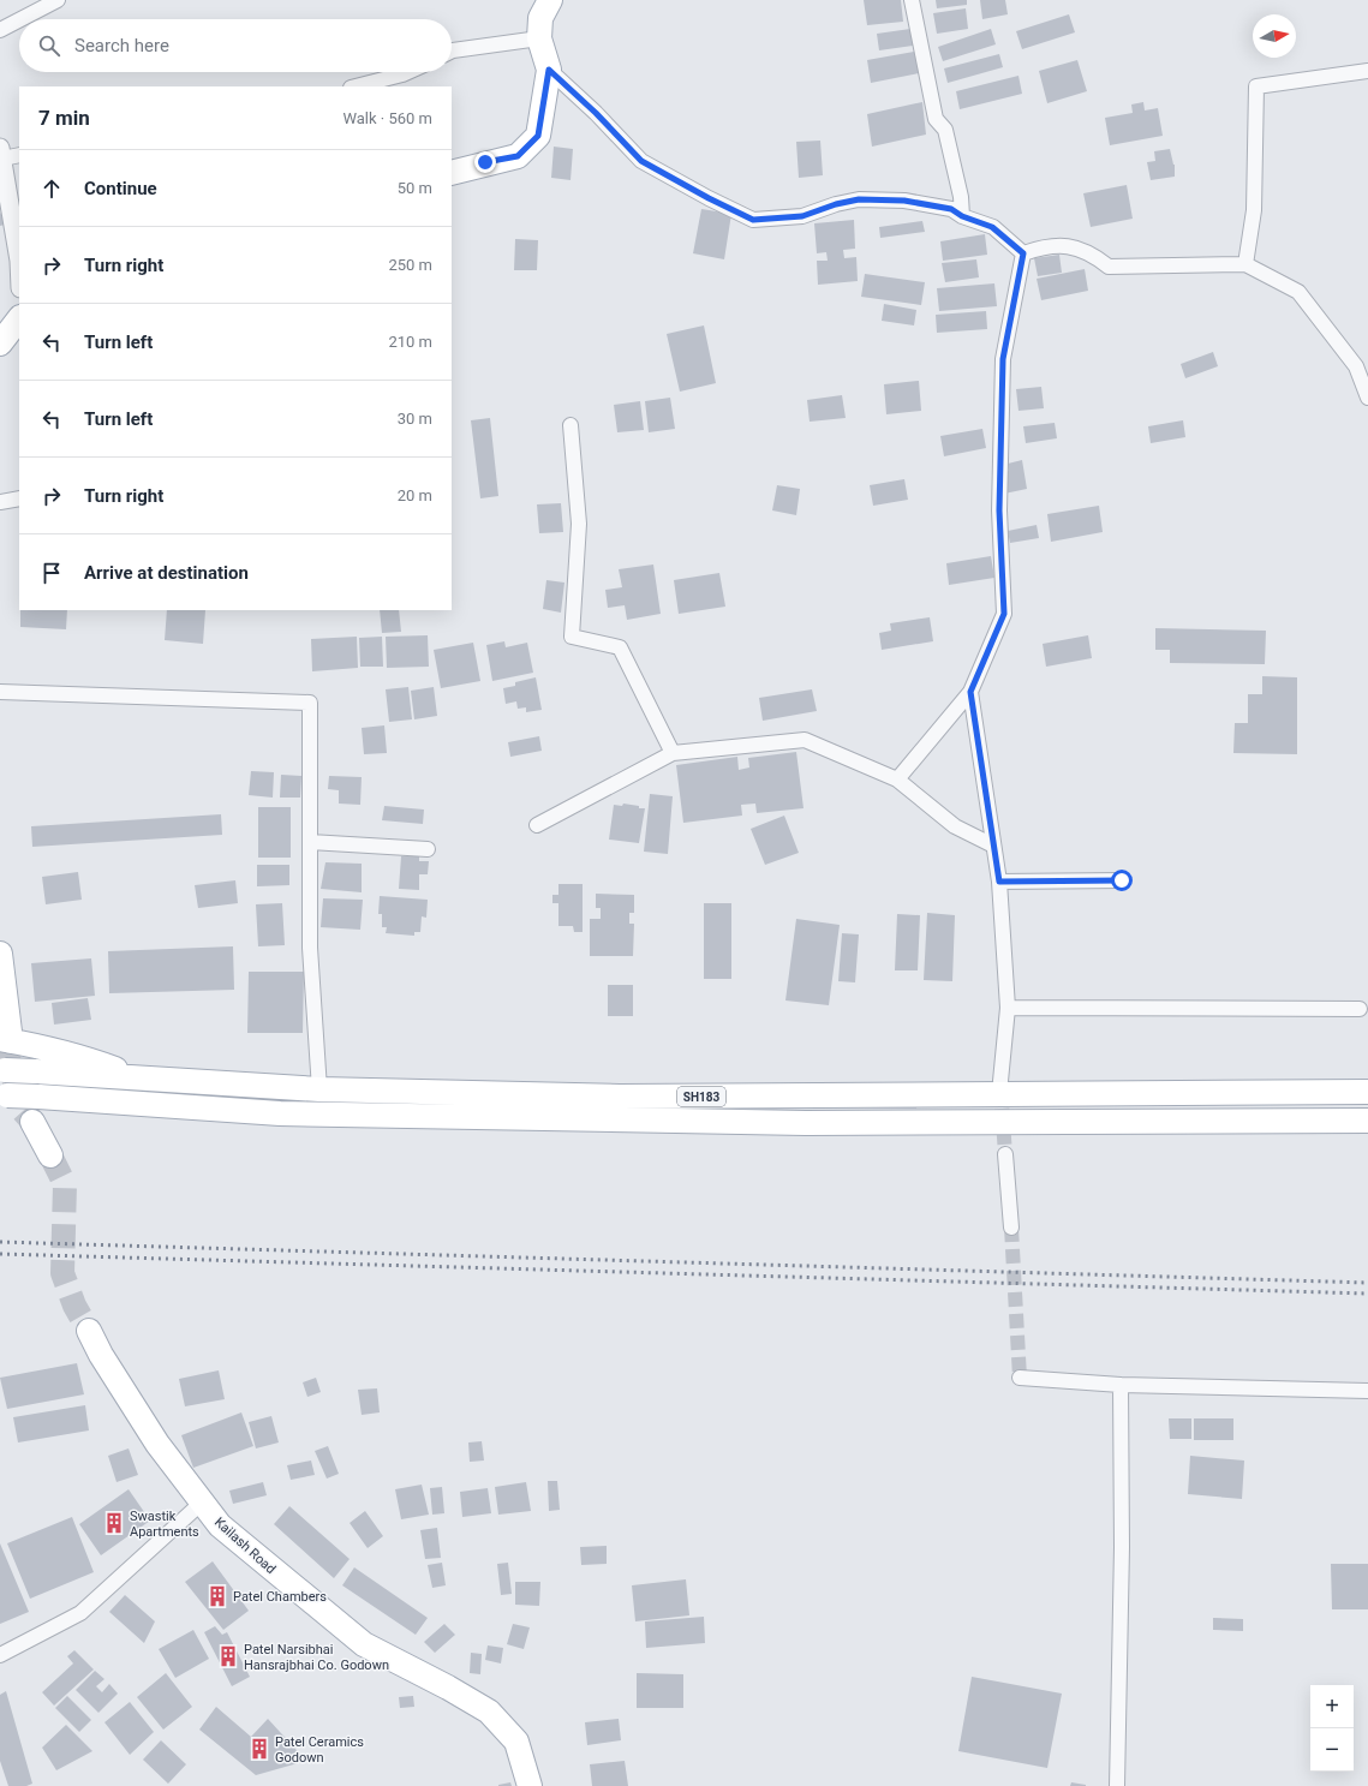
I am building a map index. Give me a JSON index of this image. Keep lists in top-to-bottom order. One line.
{"streets":{"main road":["SH183","Kailash Road"]},"places":{"building":["Swastik Apartments","Patel Chambers","Patel Narsibhai Hansrajbhai Co. Godown","Patel Ceramics Godown"]},"north":"right","page":{"search":"Search here","heading":["7 min","Walk · 560 m"],"list":[["Continue","50 m"],["Turn right","250 m"],["Turn left","210 m"],["Turn left","30 m"],["Turn right","20 m"],"Arrive at destination"],"map_buttons":["+","−"]}}
